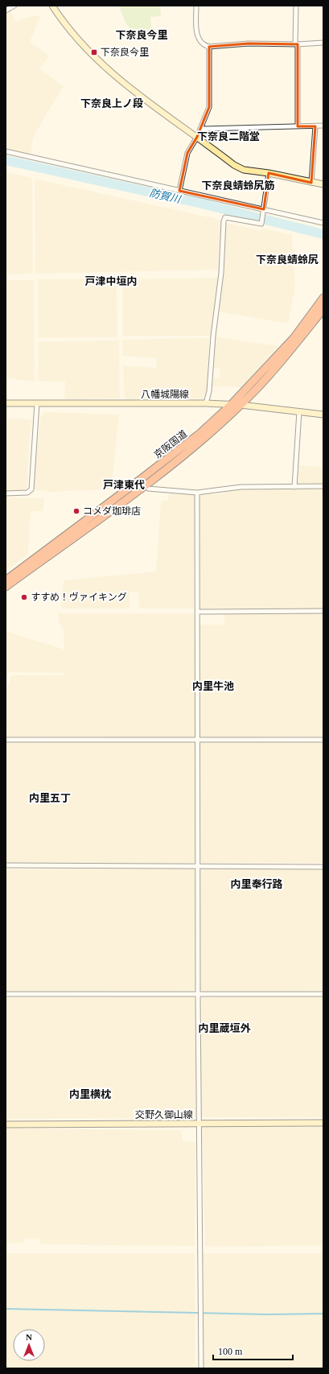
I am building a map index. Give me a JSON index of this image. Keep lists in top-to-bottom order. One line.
{"streets":{"highway":["京阪国道"],"main road":["八幡城陽線","交野久御山線"]},"crossings":[["八幡城陽線","京阪国道"]],"districts":["下奈良今里","下奈良上ノ段","下奈良二階堂","下奈良蜻蛉尻筋","下奈良蜻蛉尻","戸津中垣内","戸津東代","内里牛池","内里五丁","内里奉行路","内里蔵垣外","内里横枕"],"water":["防賀川"],"places":{"transit":["下奈良今里"],"other":["コメダ珈琲店","すすめ！ヴァイキング"]},"scale_bar":"100 m","north":"top"}
